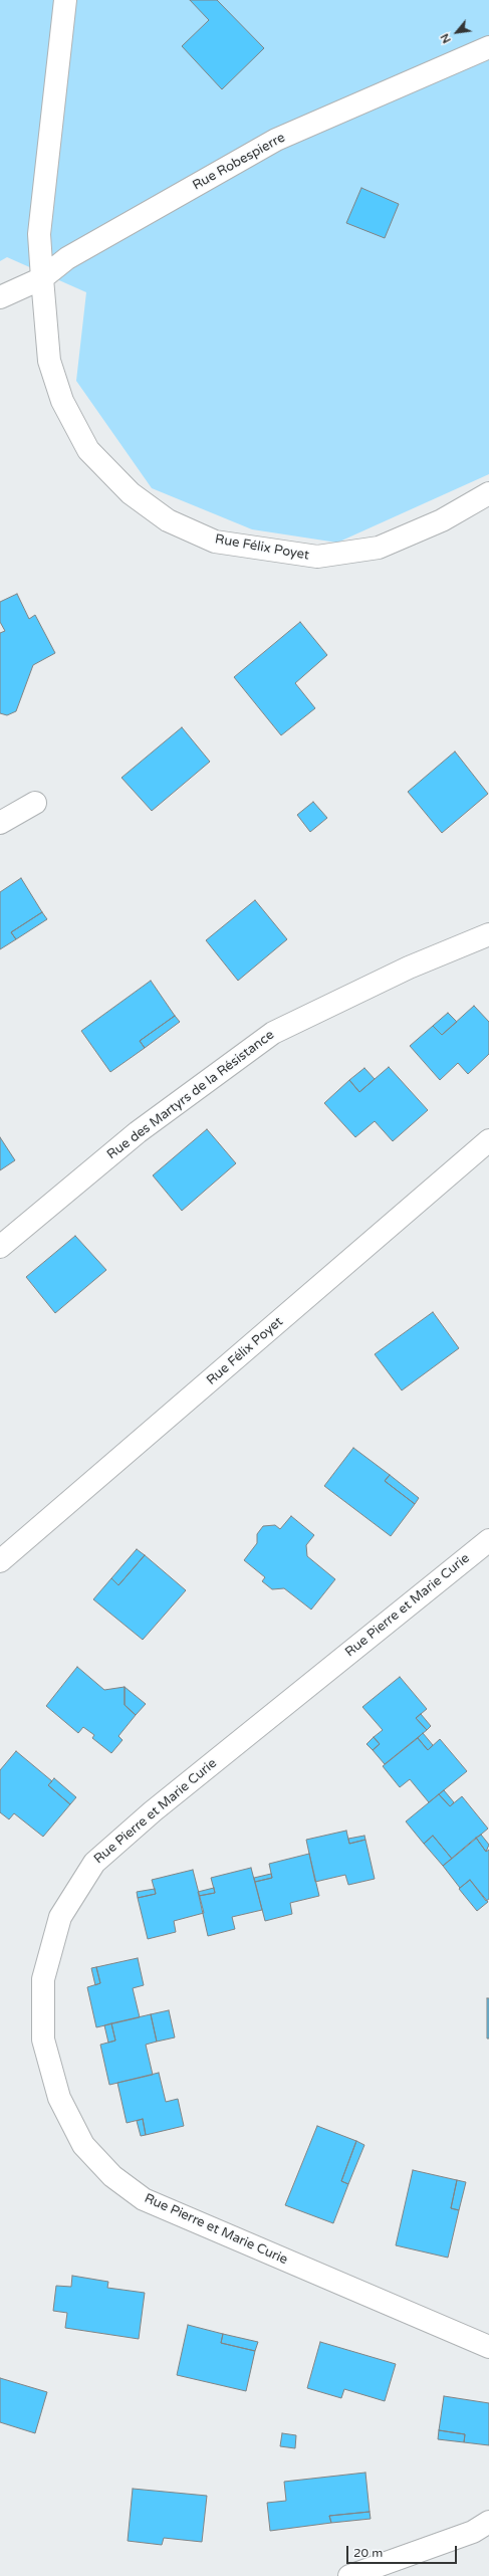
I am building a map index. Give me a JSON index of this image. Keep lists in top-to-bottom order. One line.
{"streets":{"street":["Rue Robespierre","Rue Félix Poyet","Rue des Martyrs de la Résistance","Rue Pierre et Marie Curie"]},"crossings":[["Rue Robespierre","Rue Félix Poyet"]],"scale_bar":"20 m","north":"bottom left"}
